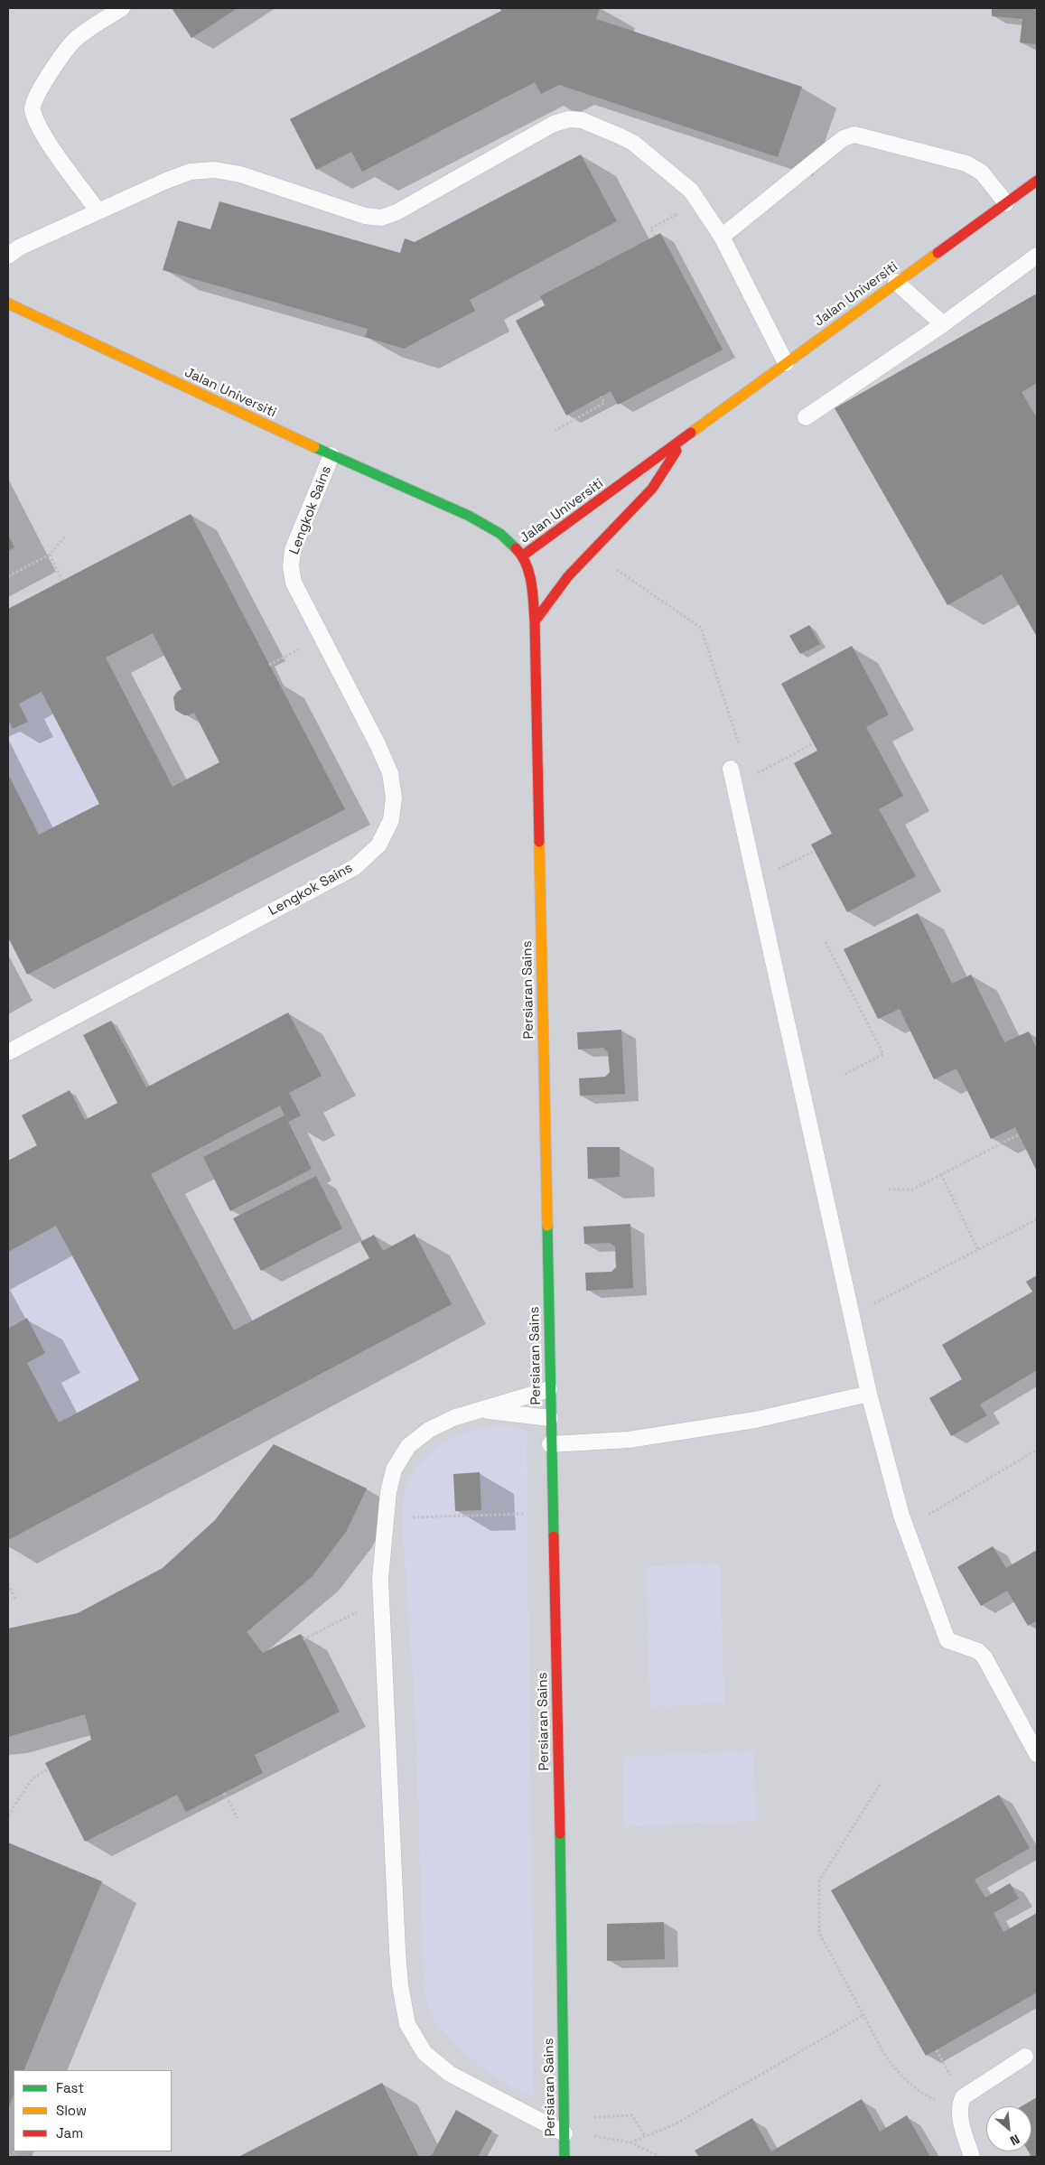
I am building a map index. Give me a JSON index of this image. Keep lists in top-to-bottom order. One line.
{"streets":{"street":["Jalan Universiti","Persiaran Sains"],"lane":["Lengkok Sains"]},"crossings":[["Jalan Universiti","Lengkok Sains"],["Jalan Universiti","Persiaran Sains"]],"legend":["Fast","Slow","Jam"],"north":"bottom right"}
